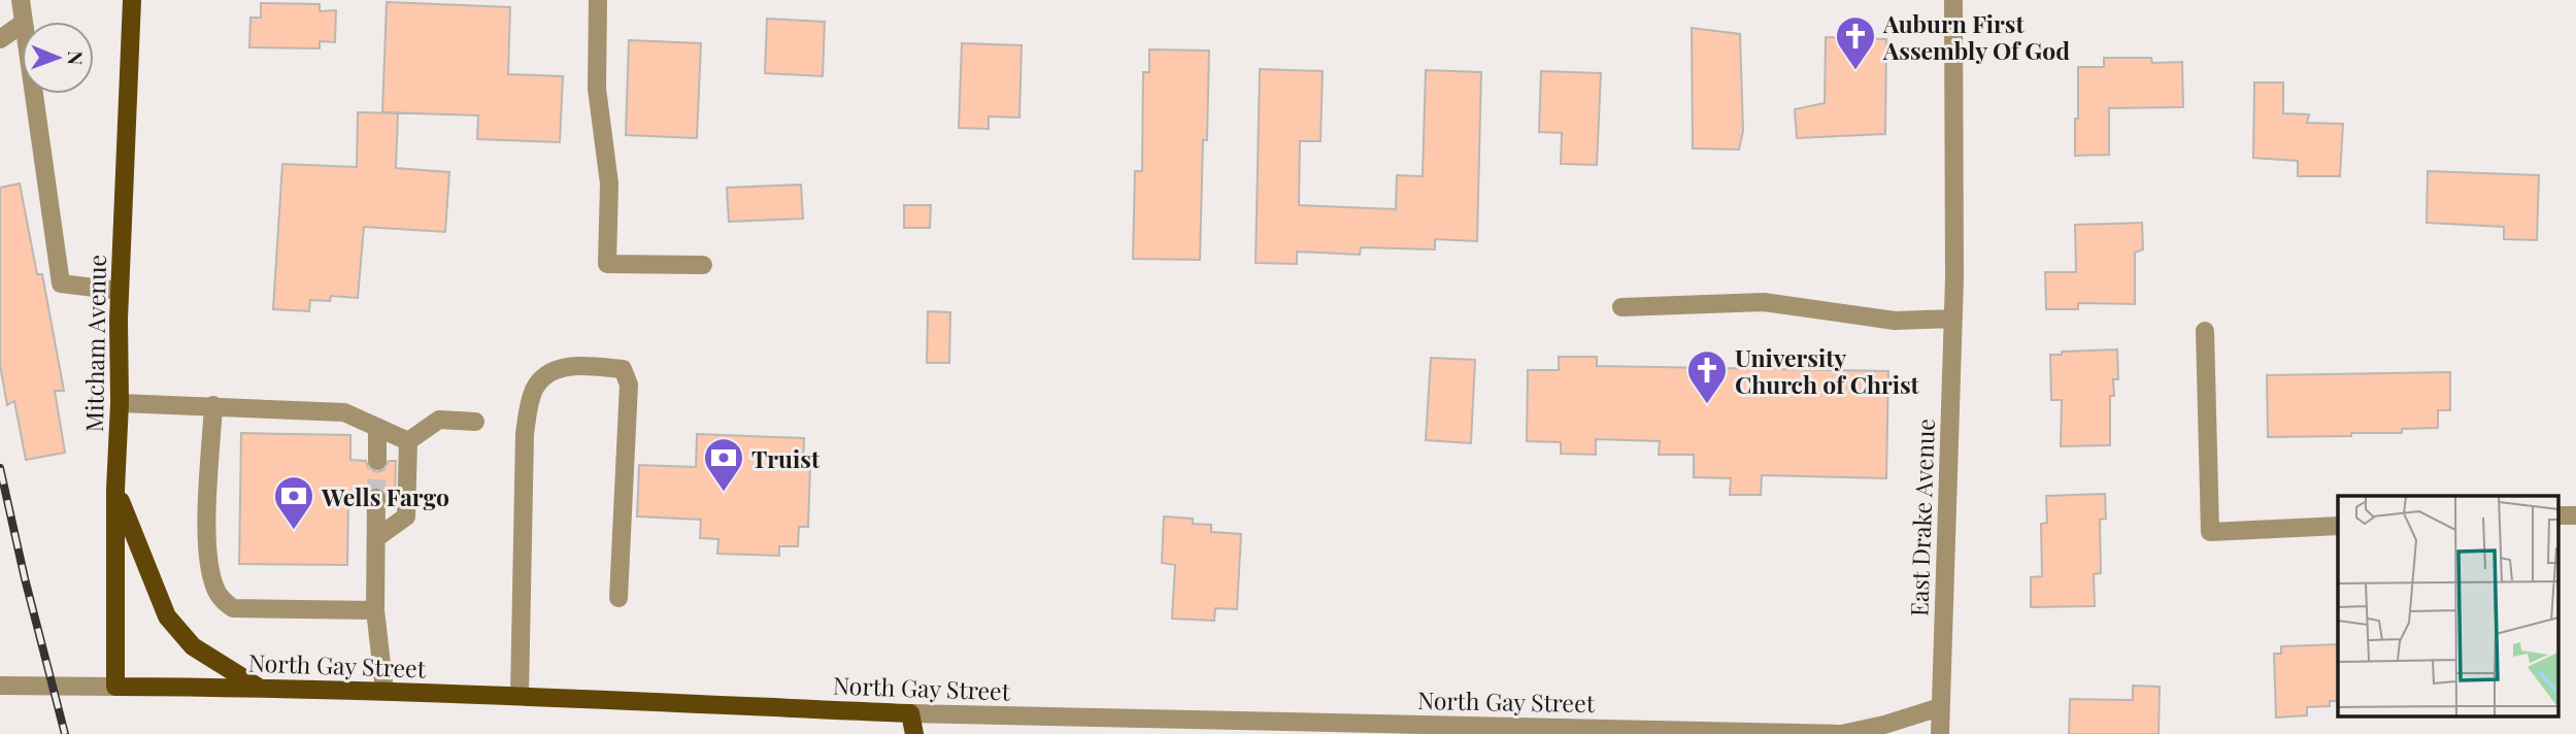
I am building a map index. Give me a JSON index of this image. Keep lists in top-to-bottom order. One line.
{"streets":{"main road":["Mitcham Avenue","North Gay Street"],"street":["East Drake Avenue"]},"crossings":[["Mitcham Avenue","North Gay Street"],["East Drake Avenue","North Gay Street"]],"places":{"church":["Auburn First Assembly Of God","University Church of Christ"],"bank":["Truist","Wells Fargo"]},"north":"right"}
